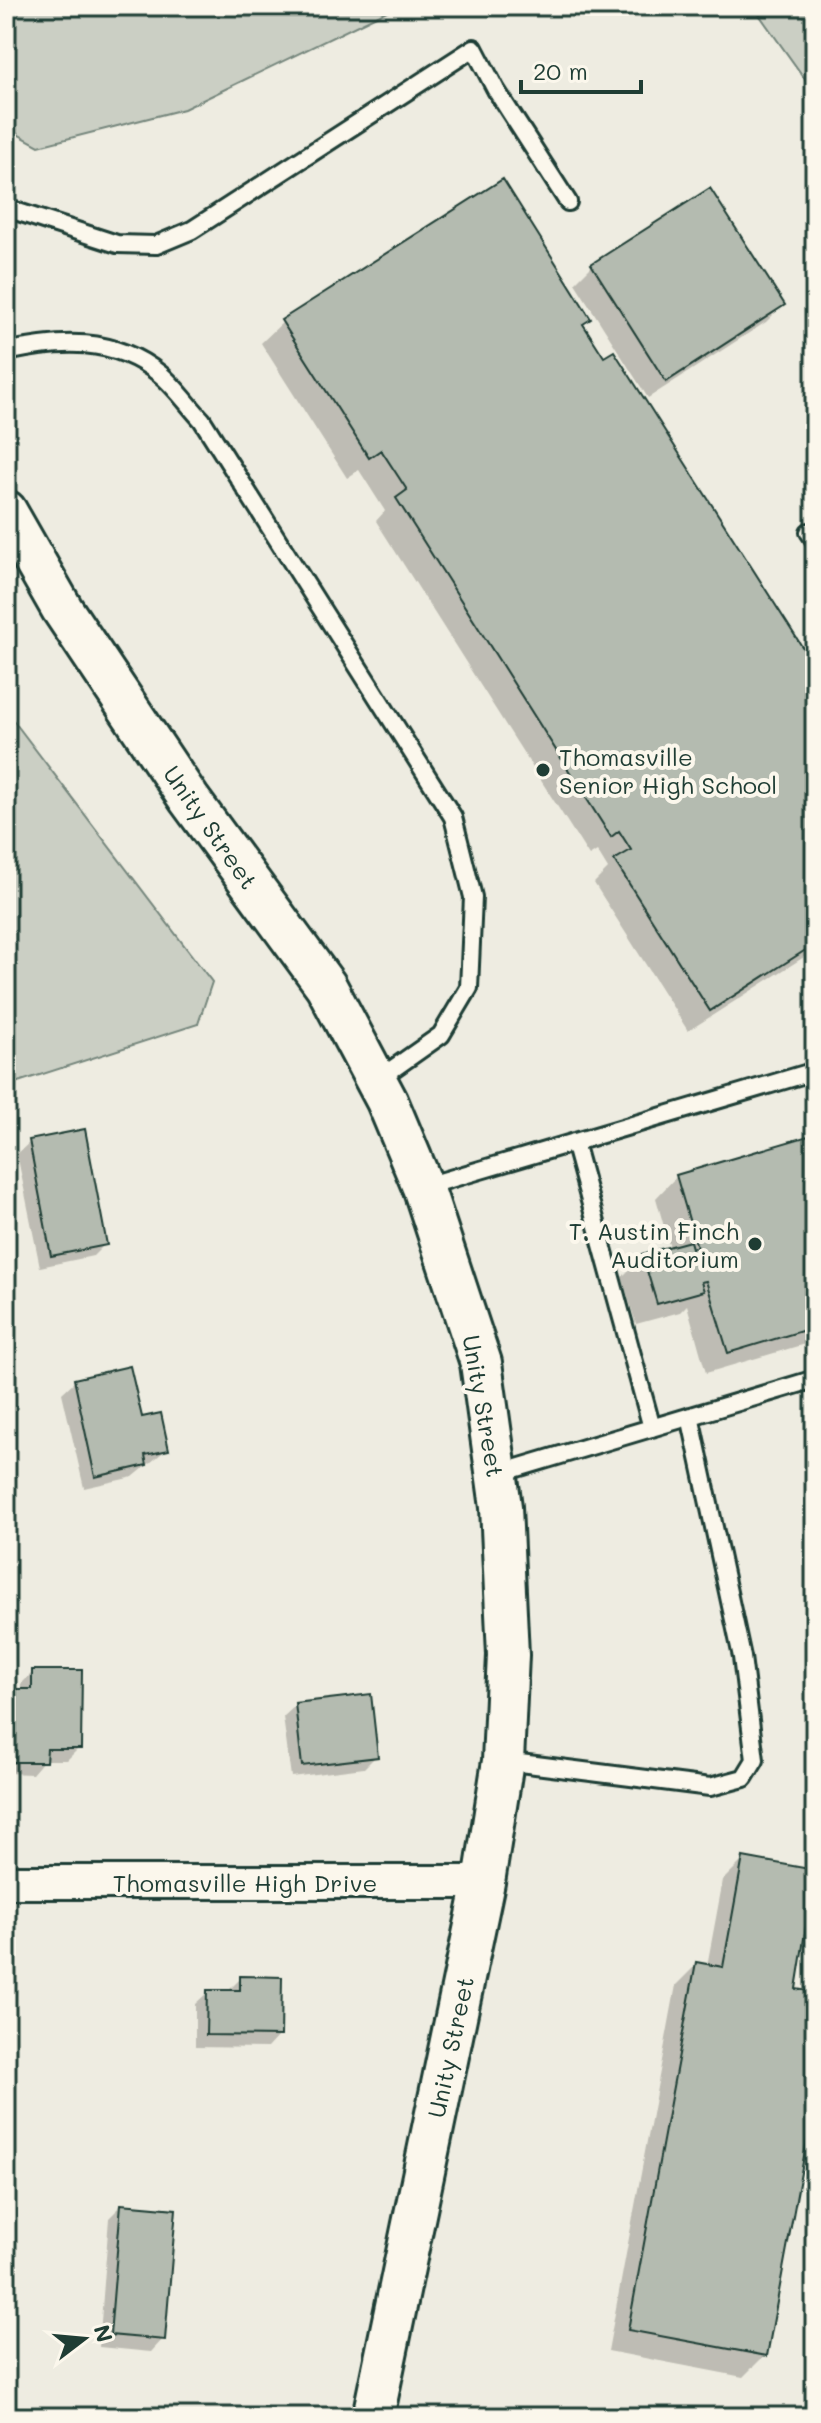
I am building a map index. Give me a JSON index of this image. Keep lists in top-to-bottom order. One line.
{"streets":{"street":["Unity Street","Thomasville High Drive"]},"crossings":[["Unity Street","Thomasville High Drive"]],"places":["Thomasville Senior High School","T. Austin Finch Auditorium"],"scale_bar":"20 m","north":"right"}
